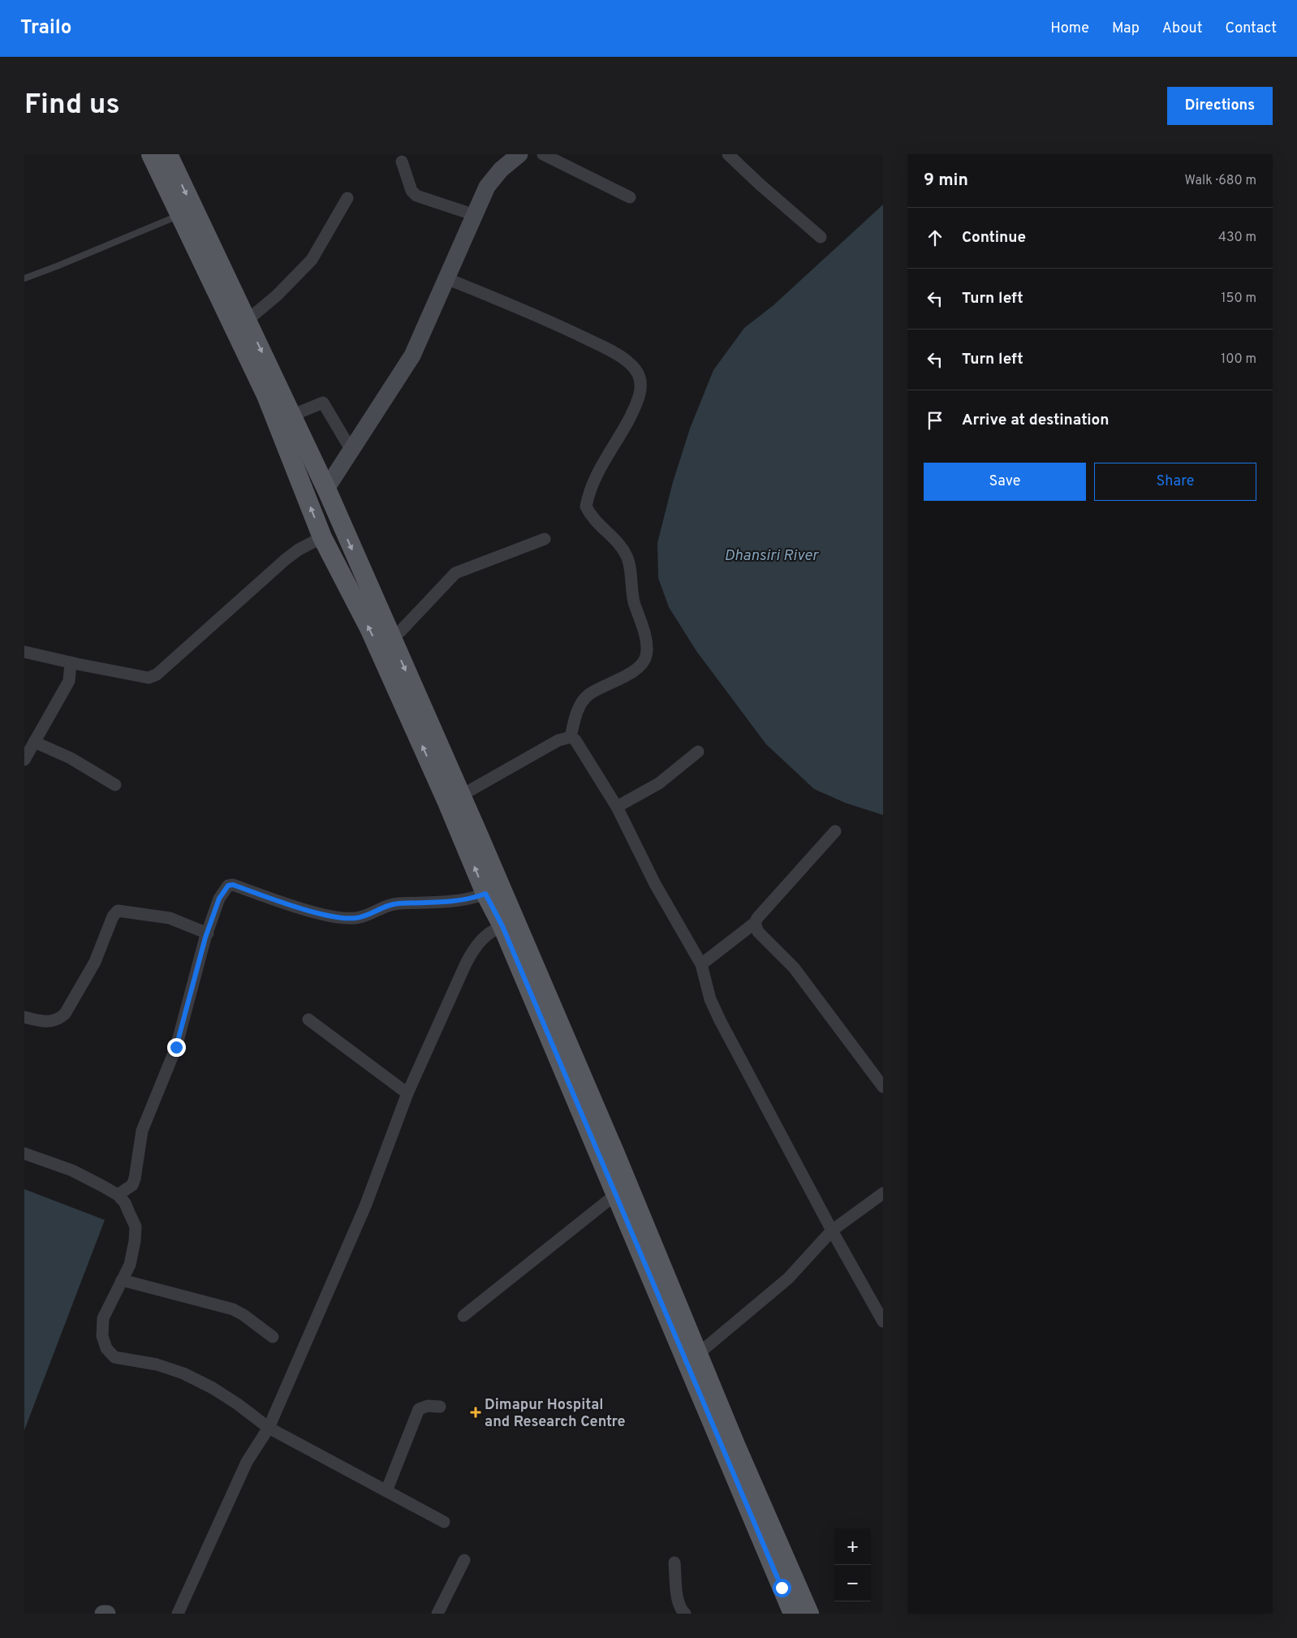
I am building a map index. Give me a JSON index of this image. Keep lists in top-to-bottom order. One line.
{"water":["Dhansiri River"],"places":{"health":["Dimapur Hospital and Research Centre"]},"page":{"header":"Trailo","nav":["Home","Map","About","Contact"],"buttons":["Directions",["Save","Share"]],"title":"Find us","heading":["9 min","Walk · 680 m"],"list":[["Continue","430 m"],["Turn left","150 m"],["Turn left","100 m"],"Arrive at destination"],"map_buttons":["+","−"]}}
